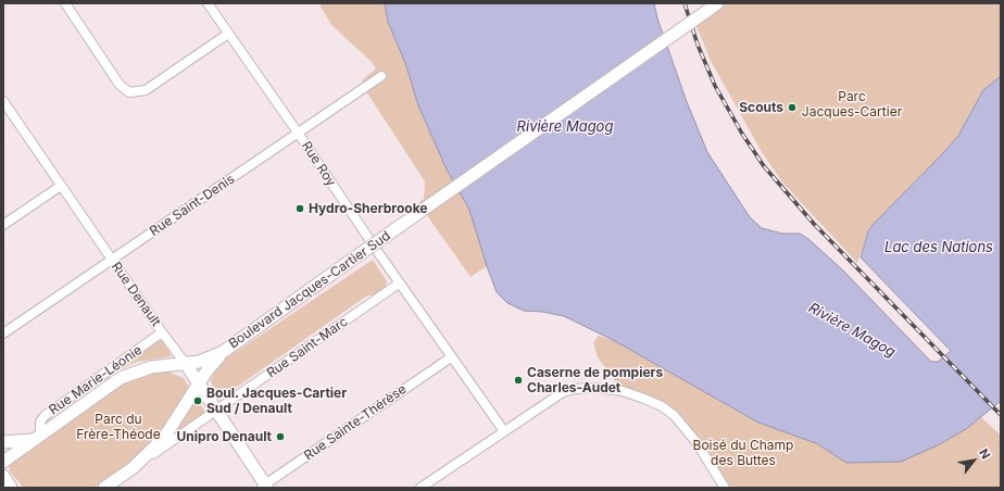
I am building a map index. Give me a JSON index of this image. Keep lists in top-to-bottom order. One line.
{"streets":{"main road":["Boulevard Jacques-Cartier Sud","Rue Denault","Rue Marie-Léonie"],"street":["Rue Roy","Rue Saint-Denis","Rue Saint-Marc","Rue Sainte-Thérèse"]},"crossings":[["Rue Roy","Rue Saint-Denis"],["Rue Roy","Rue Saint-Marc"],["Rue Roy","Rue Sainte-Thérèse"],["Rue Saint-Denis","Rue Denault"],["Boulevard Jacques-Cartier Sud","Rue Denault"],["Boulevard Jacques-Cartier Sud","Rue Saint-Marc"],["Boulevard Jacques-Cartier Sud","Rue Marie-Léonie"],["Rue Denault","Rue Saint-Marc"],["Rue Denault","Rue Marie-Léonie"],["Rue Denault","Rue Sainte-Thérèse"]],"water":["Rivière Magog","Lac des Nations"],"parks":["Parc Jacques-Cartier","Parc du Frère-Théode","Boisé du Champ des Buttes"],"places":["Scouts","Hydro-Sherbrooke","Caserne de pompiers Charles-Audet","Boul. Jacques-Cartier Sud / Denault","Unipro Denault"],"north":"top right"}
